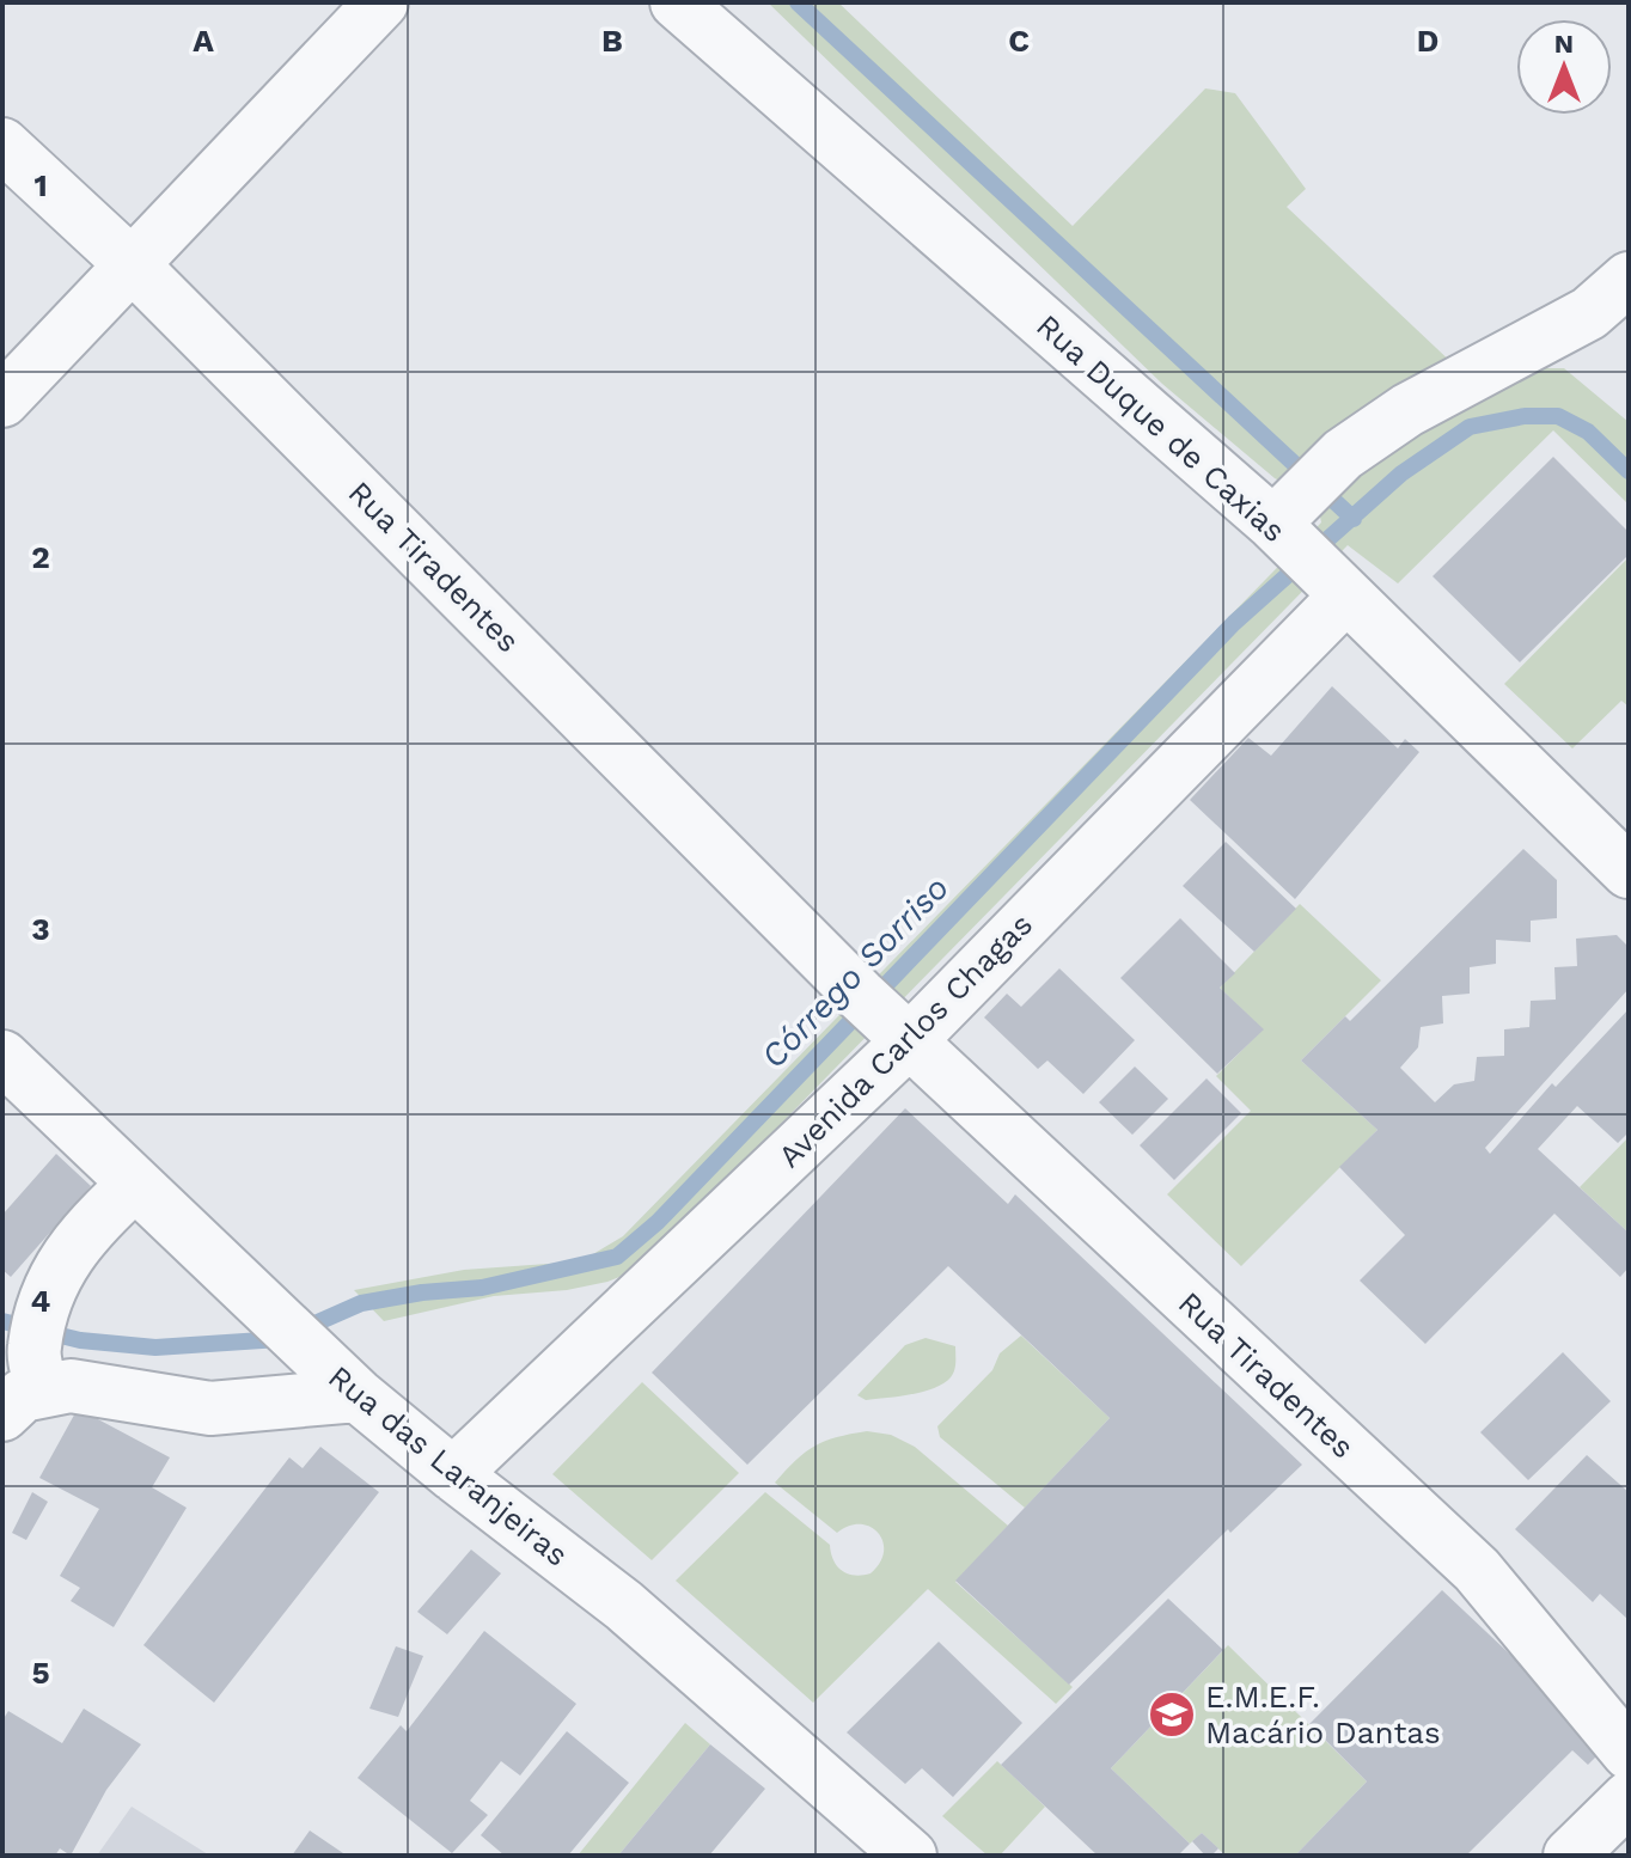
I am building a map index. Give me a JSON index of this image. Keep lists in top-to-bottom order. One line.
{"streets":{"street":["Rua Duque de Caxias","Rua Tiradentes","Avenida Carlos Chagas","Rua das Laranjeiras"]},"crossings":[["Rua Duque de Caxias","Avenida Carlos Chagas"],["Rua Tiradentes","Avenida Carlos Chagas"],["Avenida Carlos Chagas","Rua das Laranjeiras"]],"water":["Córrego Sorriso"],"places":{"school or university":["E.M.E.F. Macário Dantas"]},"north":"top","grid":{"columns":["A","B","C","D"],"rows":["1","2","3","4","5"]}}
